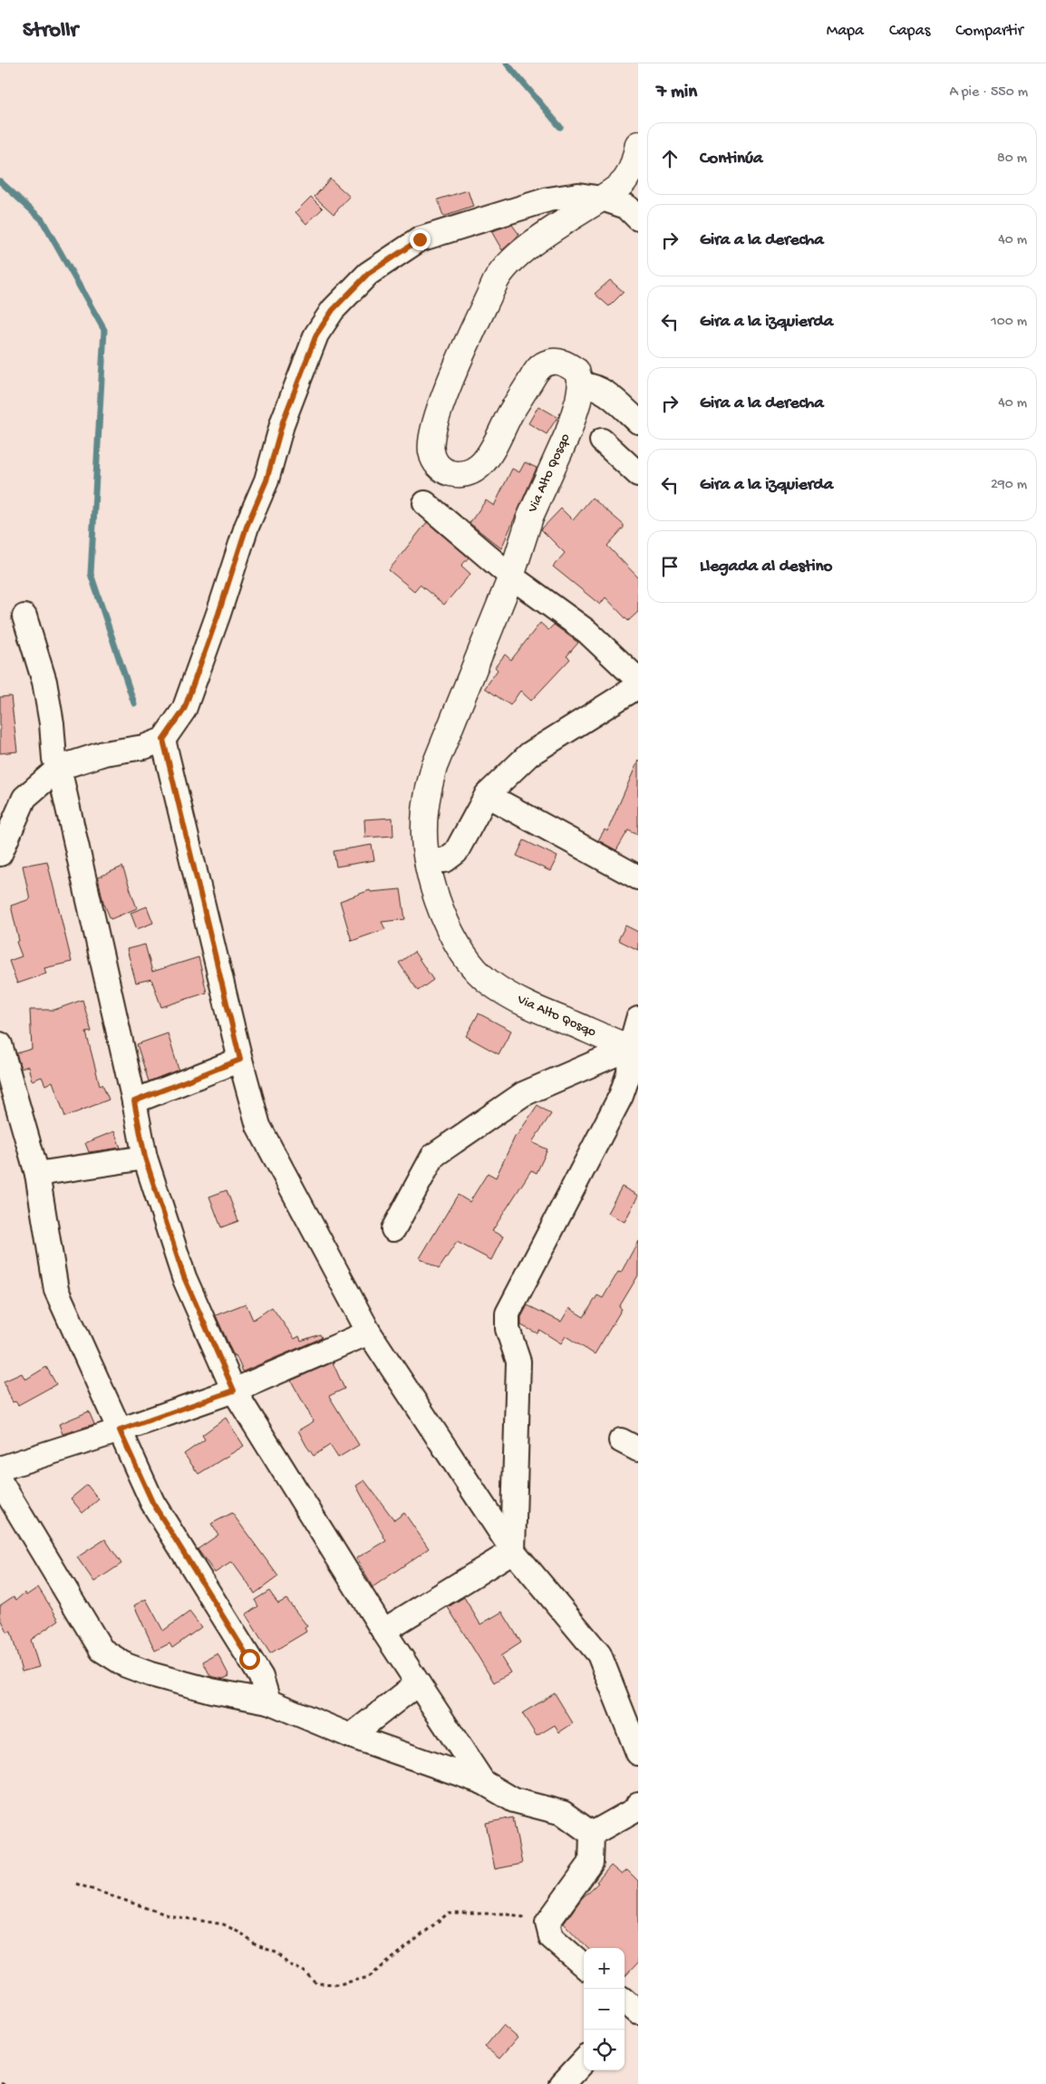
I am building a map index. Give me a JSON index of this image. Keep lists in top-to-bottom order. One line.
{"streets":{"street":["Via Alto Qosqo"]},"page":{"header":"Strollr","nav":["Mapa","Capas","Compartir"],"heading":["7 min","A pie · 550 m"],"list":[["Continúa","80 m"],["Gira a la derecha","40 m"],["Gira a la izquierda","100 m"],["Gira a la derecha","40 m"],["Gira a la izquierda","290 m"],"Llegada al destino"],"map_buttons":["+","−"]}}
